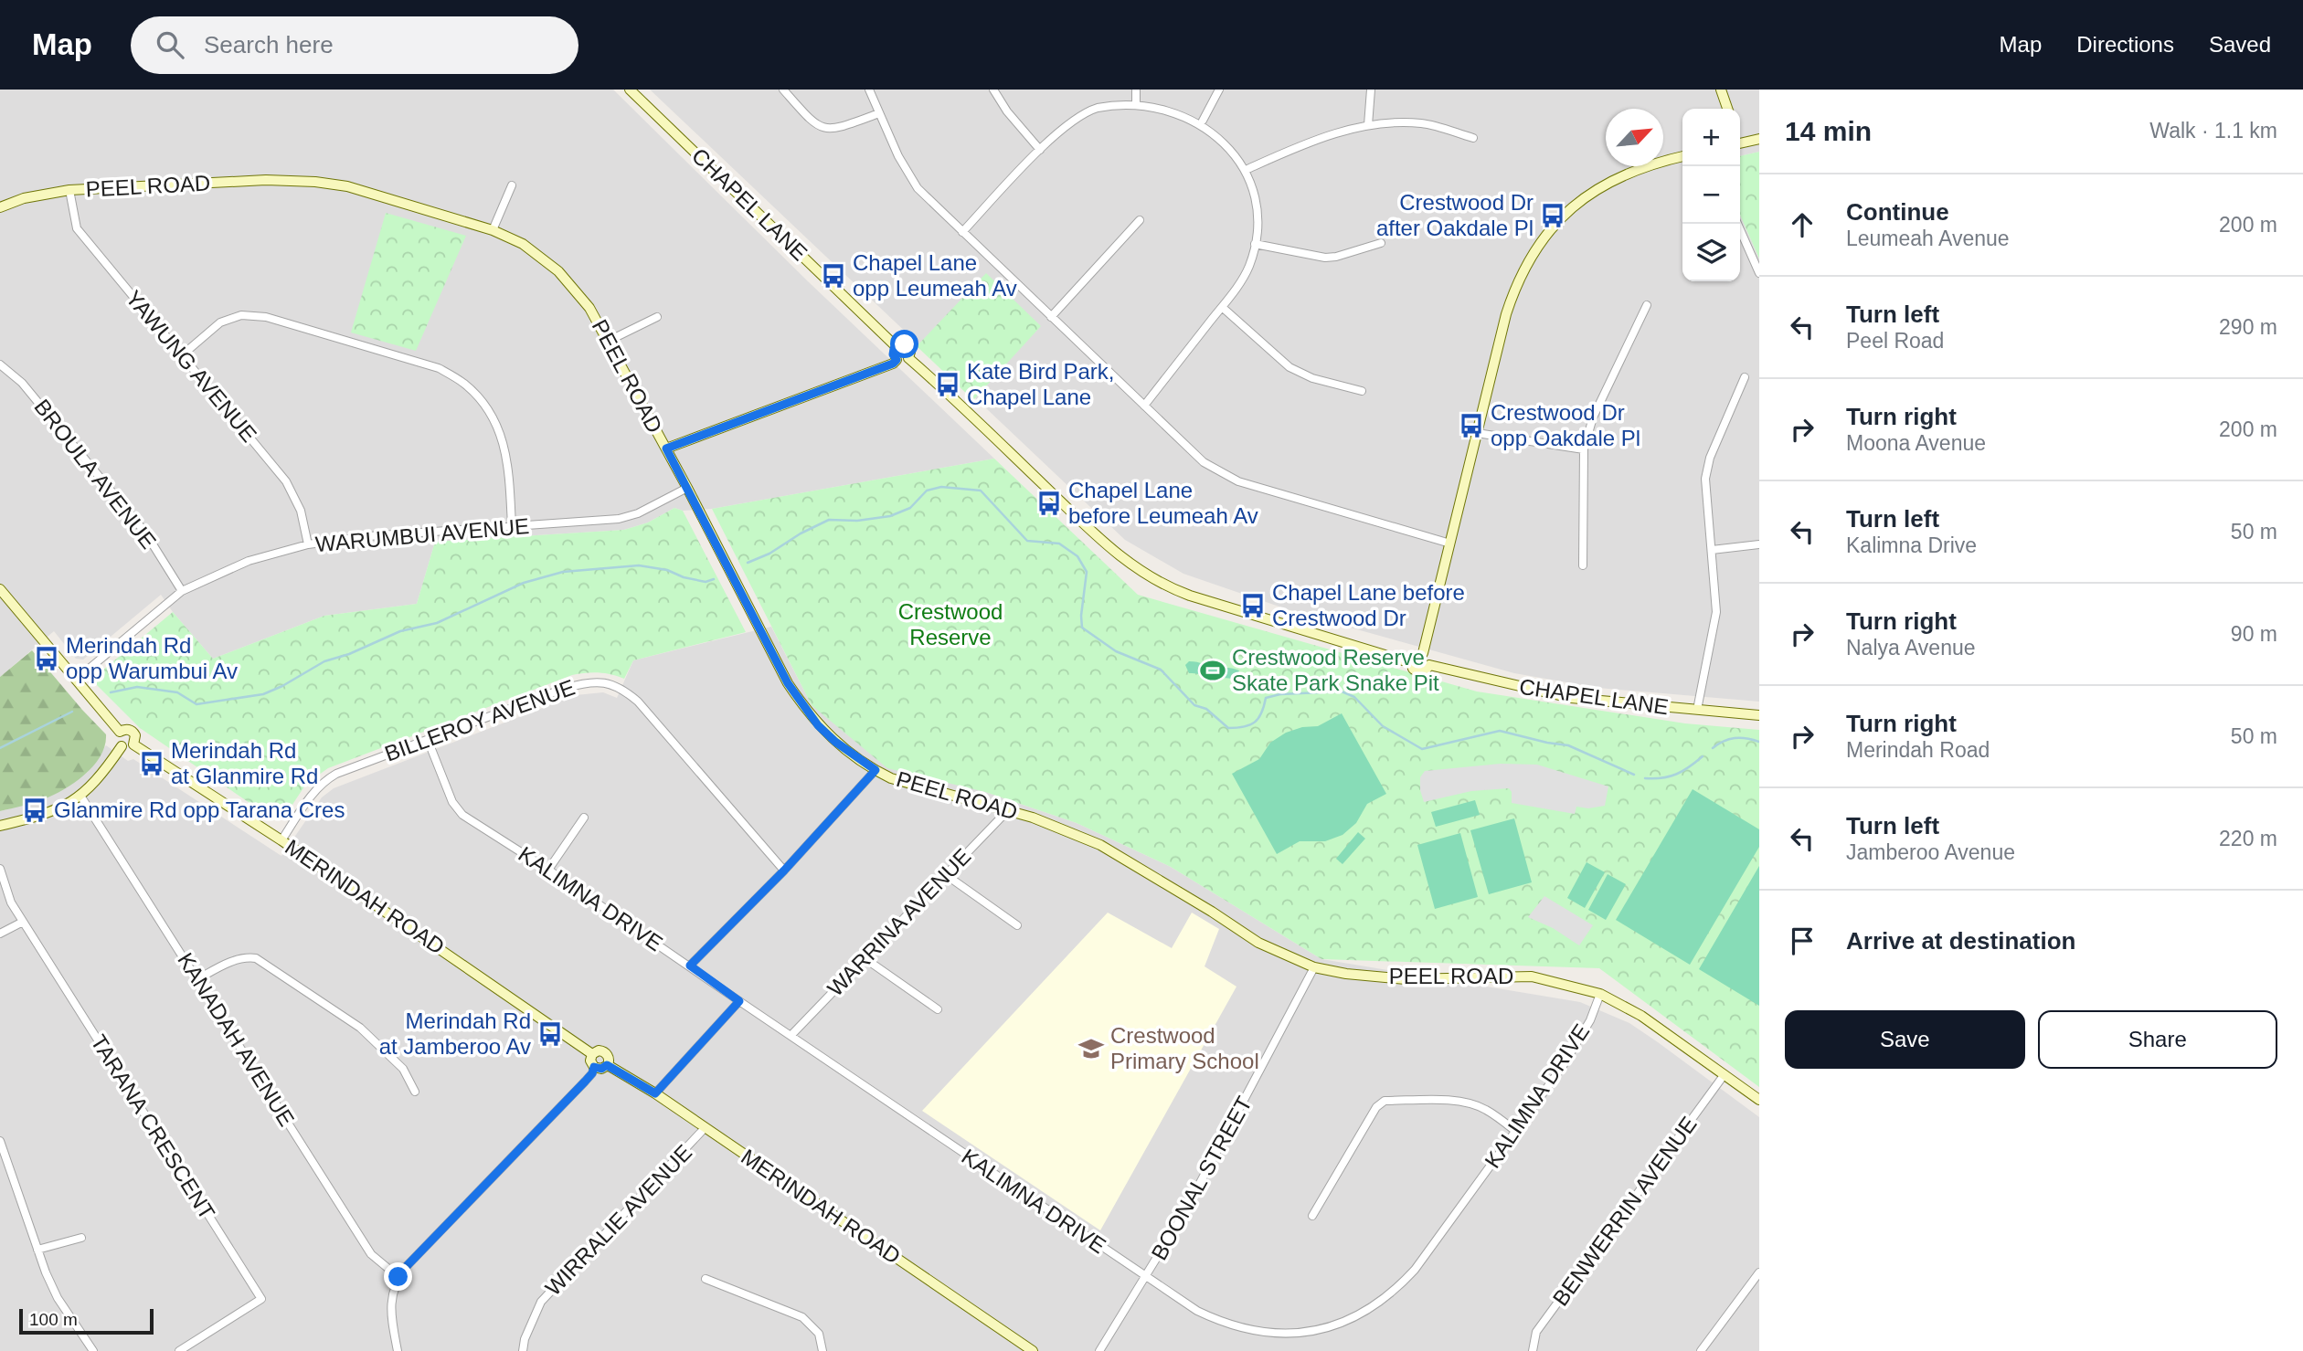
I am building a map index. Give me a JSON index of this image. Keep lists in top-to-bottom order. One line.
{"streets":{"street":["PEEL ROAD","CHAPEL LANE","YAWUNG AVENUE","BROULA AVENUE","WARUMBUI AVENUE","BILLEROY AVENUE","MERINDAH ROAD","KALIMNA DRIVE","WARRINA AVENUE","KANADAH AVENUE","TARANA CRESCENT","BOONAL STREET","BENWERRIN AVENUE","WIRRALIE AVENUE"]},"crossings":[["PEEL ROAD","YAWUNG AVENUE"],["PEEL ROAD","WARUMBUI AVENUE"],["PEEL ROAD","KALIMNA DRIVE"],["PEEL ROAD","WARRINA AVENUE"],["PEEL ROAD","BOONAL STREET"],["PEEL ROAD","BENWERRIN AVENUE"],["YAWUNG AVENUE","WARUMBUI AVENUE"],["BROULA AVENUE","WARUMBUI AVENUE"],["BILLEROY AVENUE","MERINDAH ROAD"],["BILLEROY AVENUE","KALIMNA DRIVE"],["MERINDAH ROAD","WIRRALIE AVENUE"],["KALIMNA DRIVE","WARRINA AVENUE"],["KALIMNA DRIVE","BOONAL STREET"]],"parks":["Crestwood Reserve"],"places":{"bus stop":["Crestwood Dr after Oakdale Pl","Chapel Lane opp Leumeah Av","Kate Bird Park, Chapel Lane","Crestwood Dr opp Oakdale Pl","Chapel Lane before Leumeah Av","Chapel Lane before Crestwood Dr","Merindah Rd opp Warumbui Av","Merindah Rd at Glanmire Rd","Glanmire Rd opp Tarana Cres","Merindah Rd at Jamberoo Av"],"sports":["Crestwood Reserve Skate Park Snake Pit"],"school or university":["Crestwood Primary School"]},"scale_bar":"100 m","north":"top right","page":{"header":"Map","search":"Search here","nav":["Map","Directions","Saved"],"heading":["14 min","Walk · 1.1 km"],"map_buttons":["+","−"],"list":[["Continue","Leumeah Avenue","200 m"],["Turn left","Peel Road","290 m"],["Turn right","Moona Avenue","200 m"],["Turn left","Kalimna Drive","50 m"],["Turn right","Nalya Avenue","90 m"],["Turn right","Merindah Road","50 m"],["Turn left","Jamberoo Avenue","220 m"],"Arrive at destination"],"buttons":["Save","Share"],"scale":"100 m"}}
